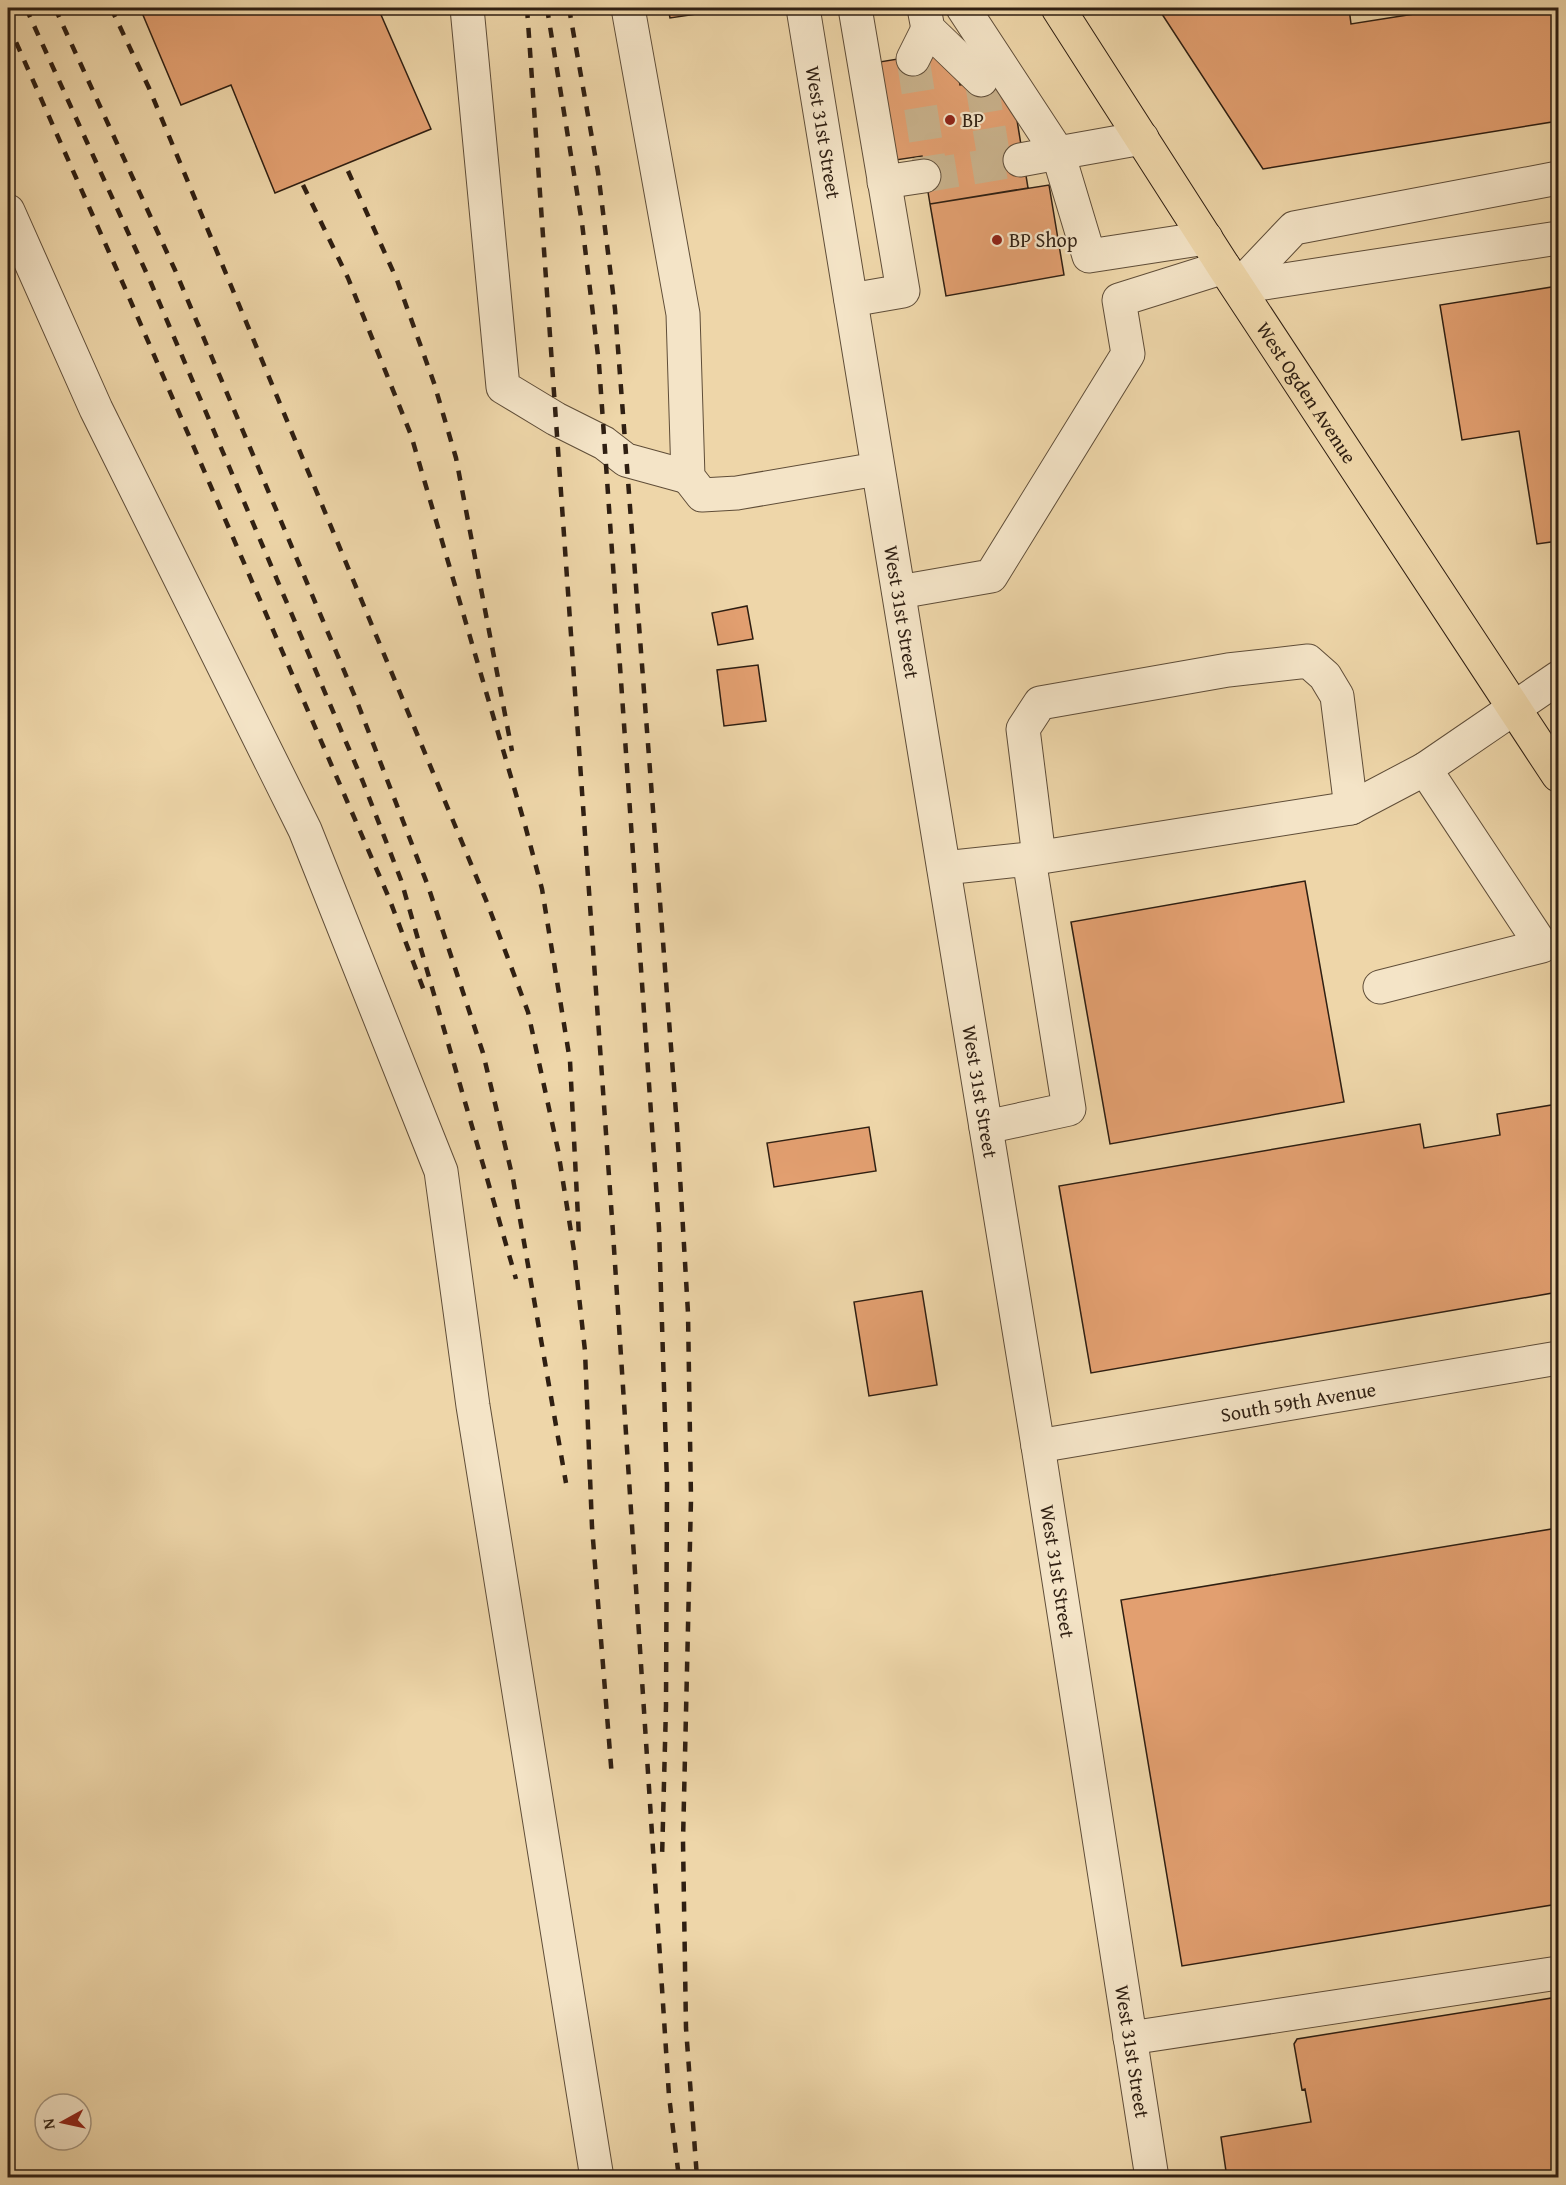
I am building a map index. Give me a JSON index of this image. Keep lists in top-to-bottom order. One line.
{"streets":{"main road":["West Ogden Avenue"],"street":["West 31st Street","South 59th Avenue"]},"crossings":[["West 31st Street","South 59th Avenue"]],"places":["BP","BP Shop"],"north":"left"}
